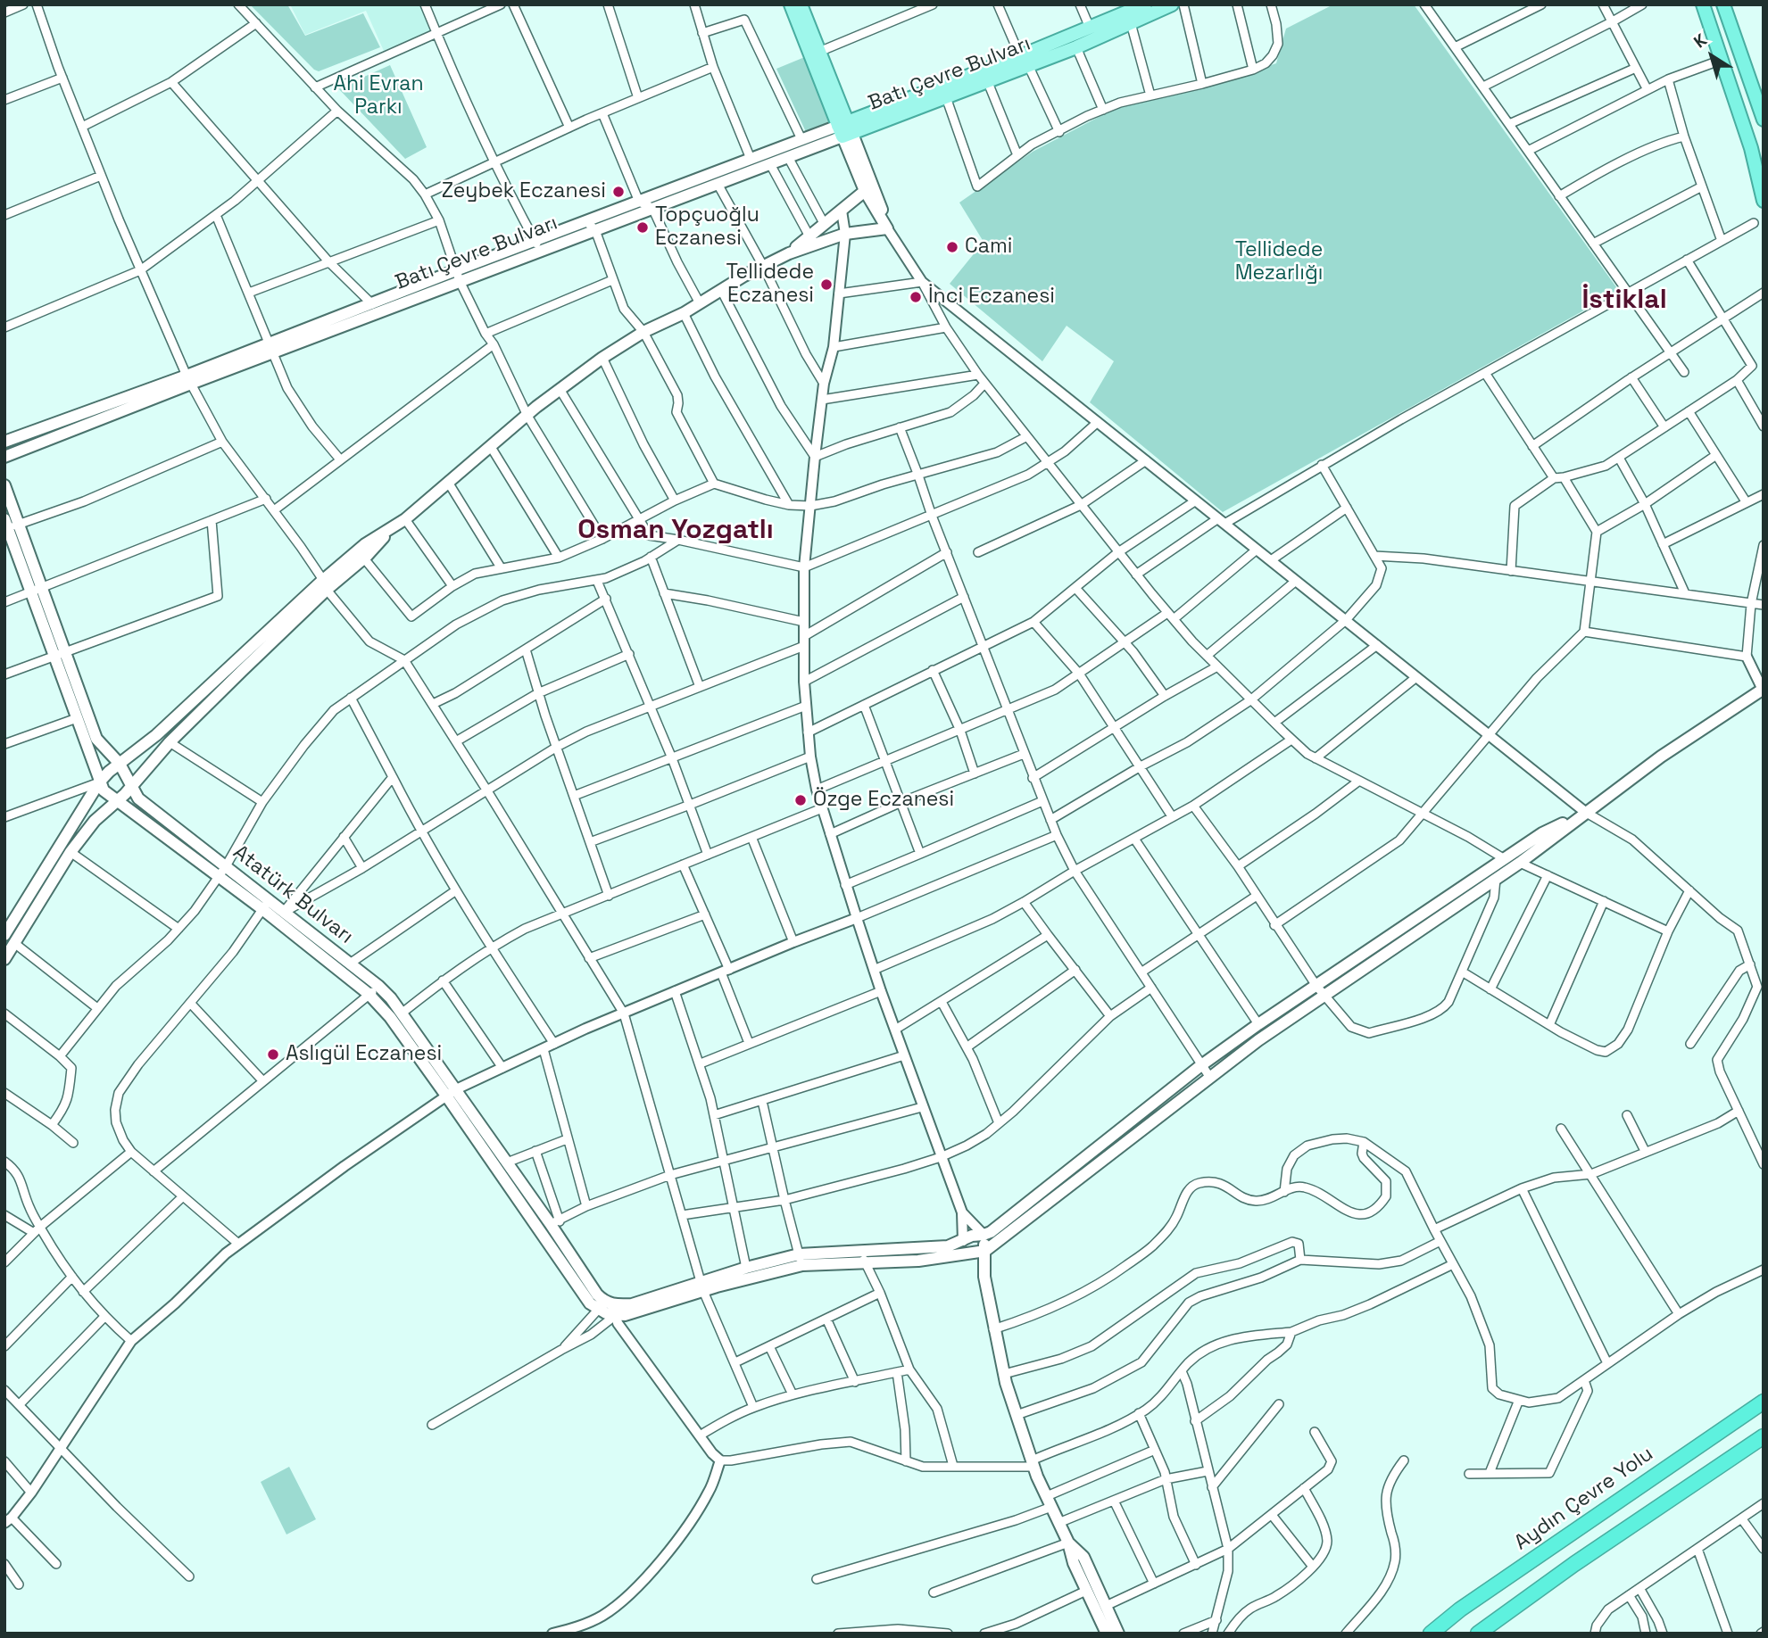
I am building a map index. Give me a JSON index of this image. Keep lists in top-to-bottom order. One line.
{"streets":{"highway":["Aydın Çevre Yolu"],"main road":["Batı Çevre Bulvarı","Atatürk Bulvarı"]},"districts":["İstiklal","Osman Yozgatlı"],"parks":["Ahi Evran Parkı","Tellidede Mezarlığı"],"places":["Zeybek Eczanesi","Topçuoğlu Eczanesi","Cami","Tellidede Eczanesi","İnci Eczanesi","Özge Eczanesi","Aslıgül Eczanesi"],"north":"top left"}
